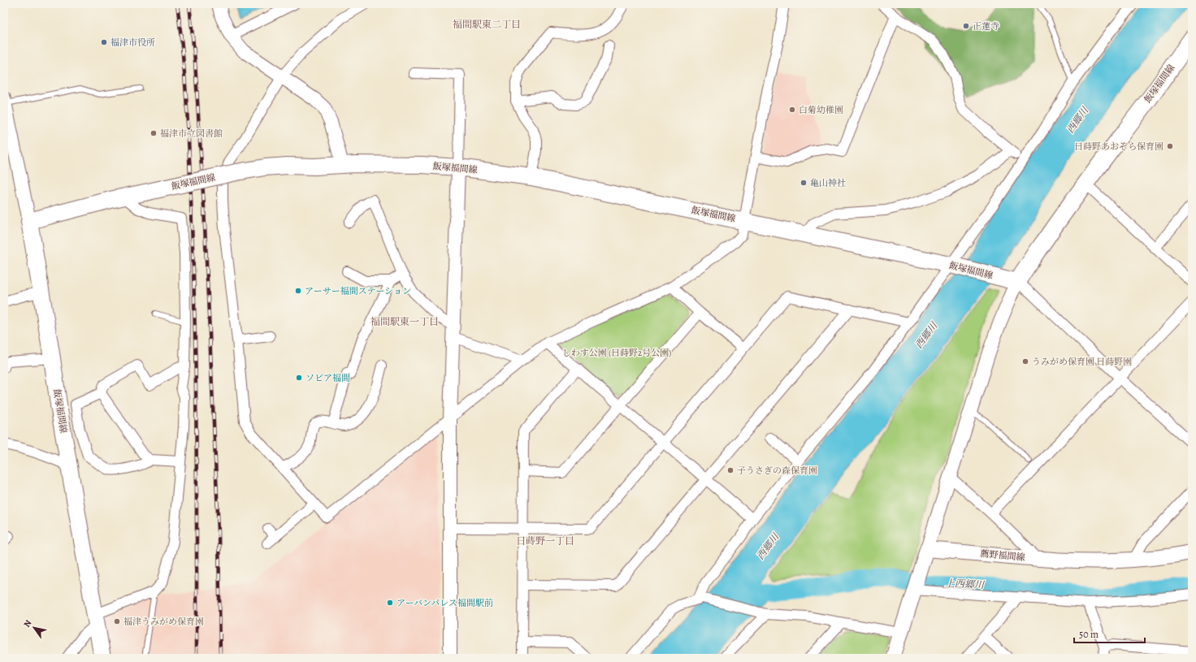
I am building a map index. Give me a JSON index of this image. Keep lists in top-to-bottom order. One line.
{"streets":{"main road":["飯塚福間線","薦野福間線"]},"districts":["福間駅東二丁目","福間駅東一丁目","日蒔野一丁目"],"water":["西郷川","上西郷川"],"parks":["しわす公園 (日蒔野2号公園)"],"places":["正蓮寺","福津市役所","白菊幼稚園","福津市立図書館","日蒔野あおぞら保育園","亀山神社","アーサー福間ステーション","うみがめ保育園 日蒔野園","ソピア福間","子うさぎの森保育園","アーバンパレス福間駅前","福津うみがめ保育園"],"scale_bar":"50 m","north":"top left"}
